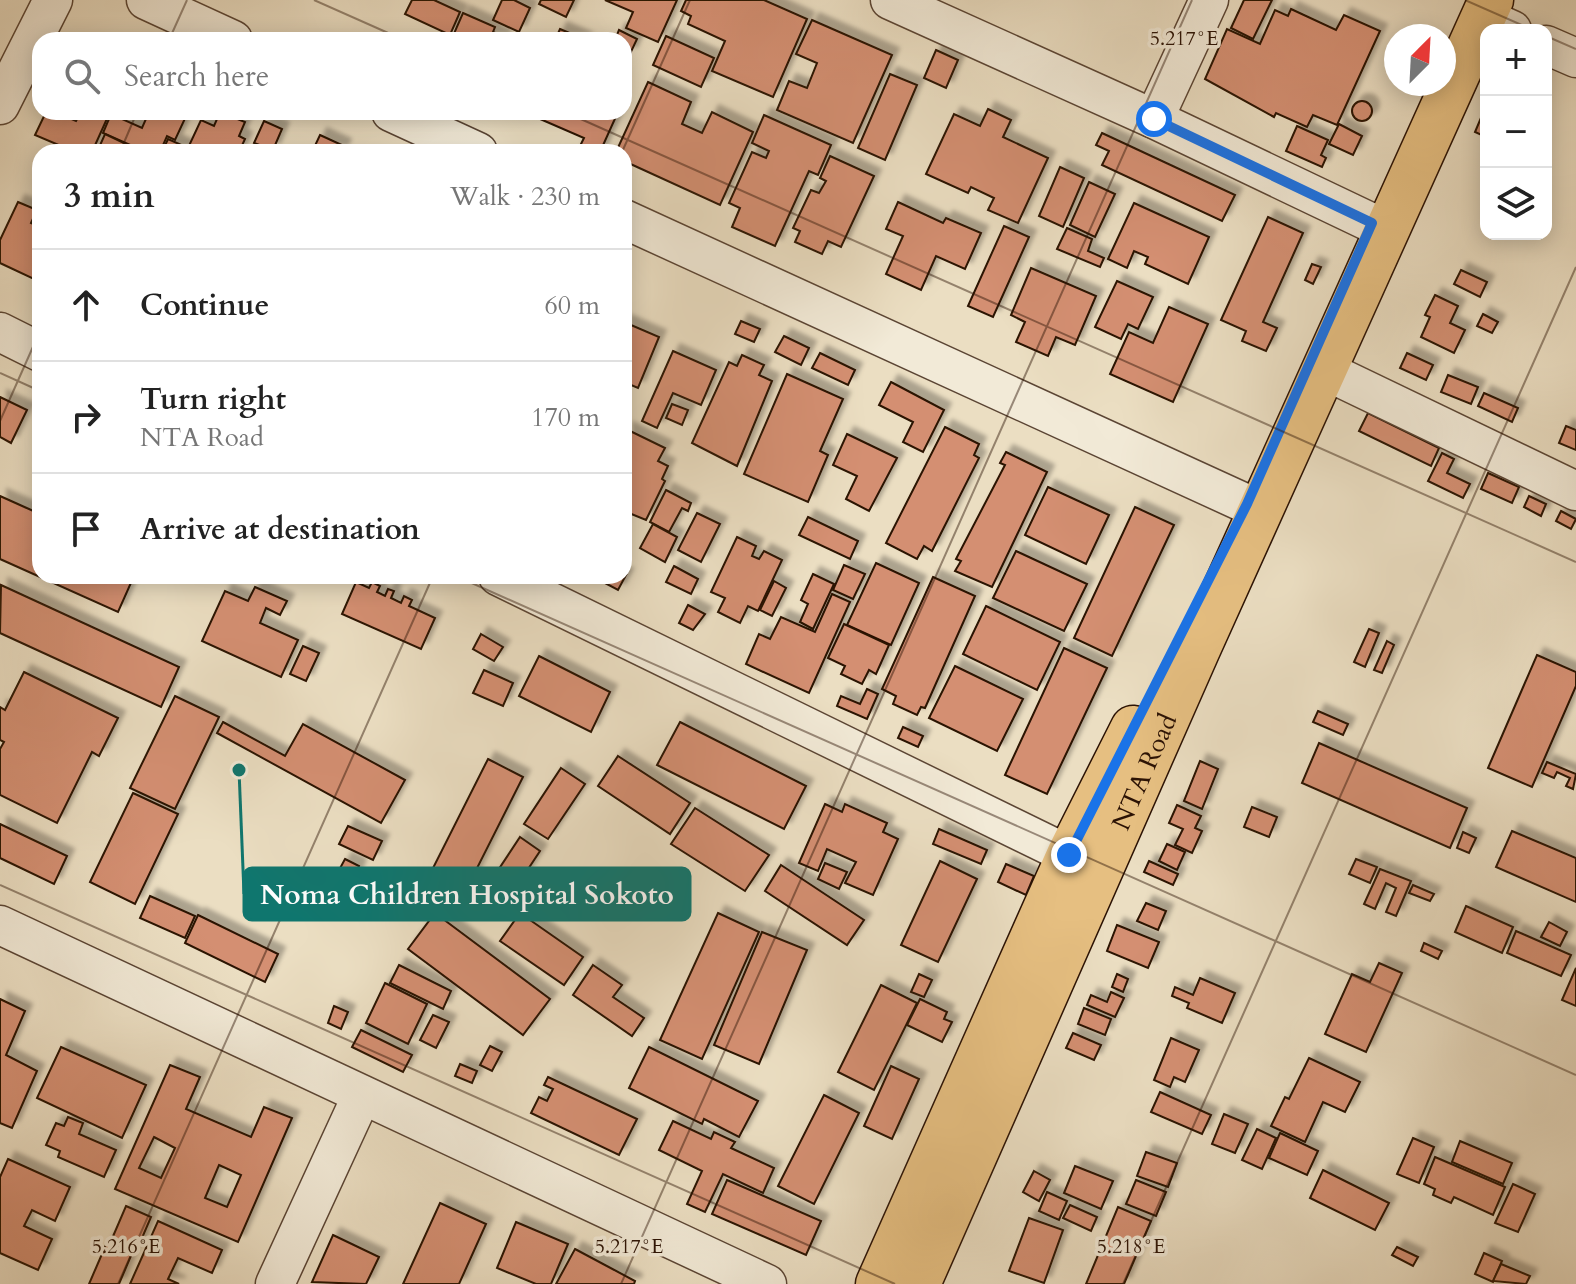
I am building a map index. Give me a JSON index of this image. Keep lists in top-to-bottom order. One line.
{"streets":{"main road":["NTA Road"]},"places":["Noma Children Hospital Sokoto"],"north":"top right","page":{"map_buttons":["+","−"],"search":"Search here","heading":["3 min","Walk · 230 m"],"list":[["Continue","60 m"],["Turn right","NTA Road","170 m"],"Arrive at destination"]},"coordinates":["5.217°E","5.216°E","5.218°E"]}
